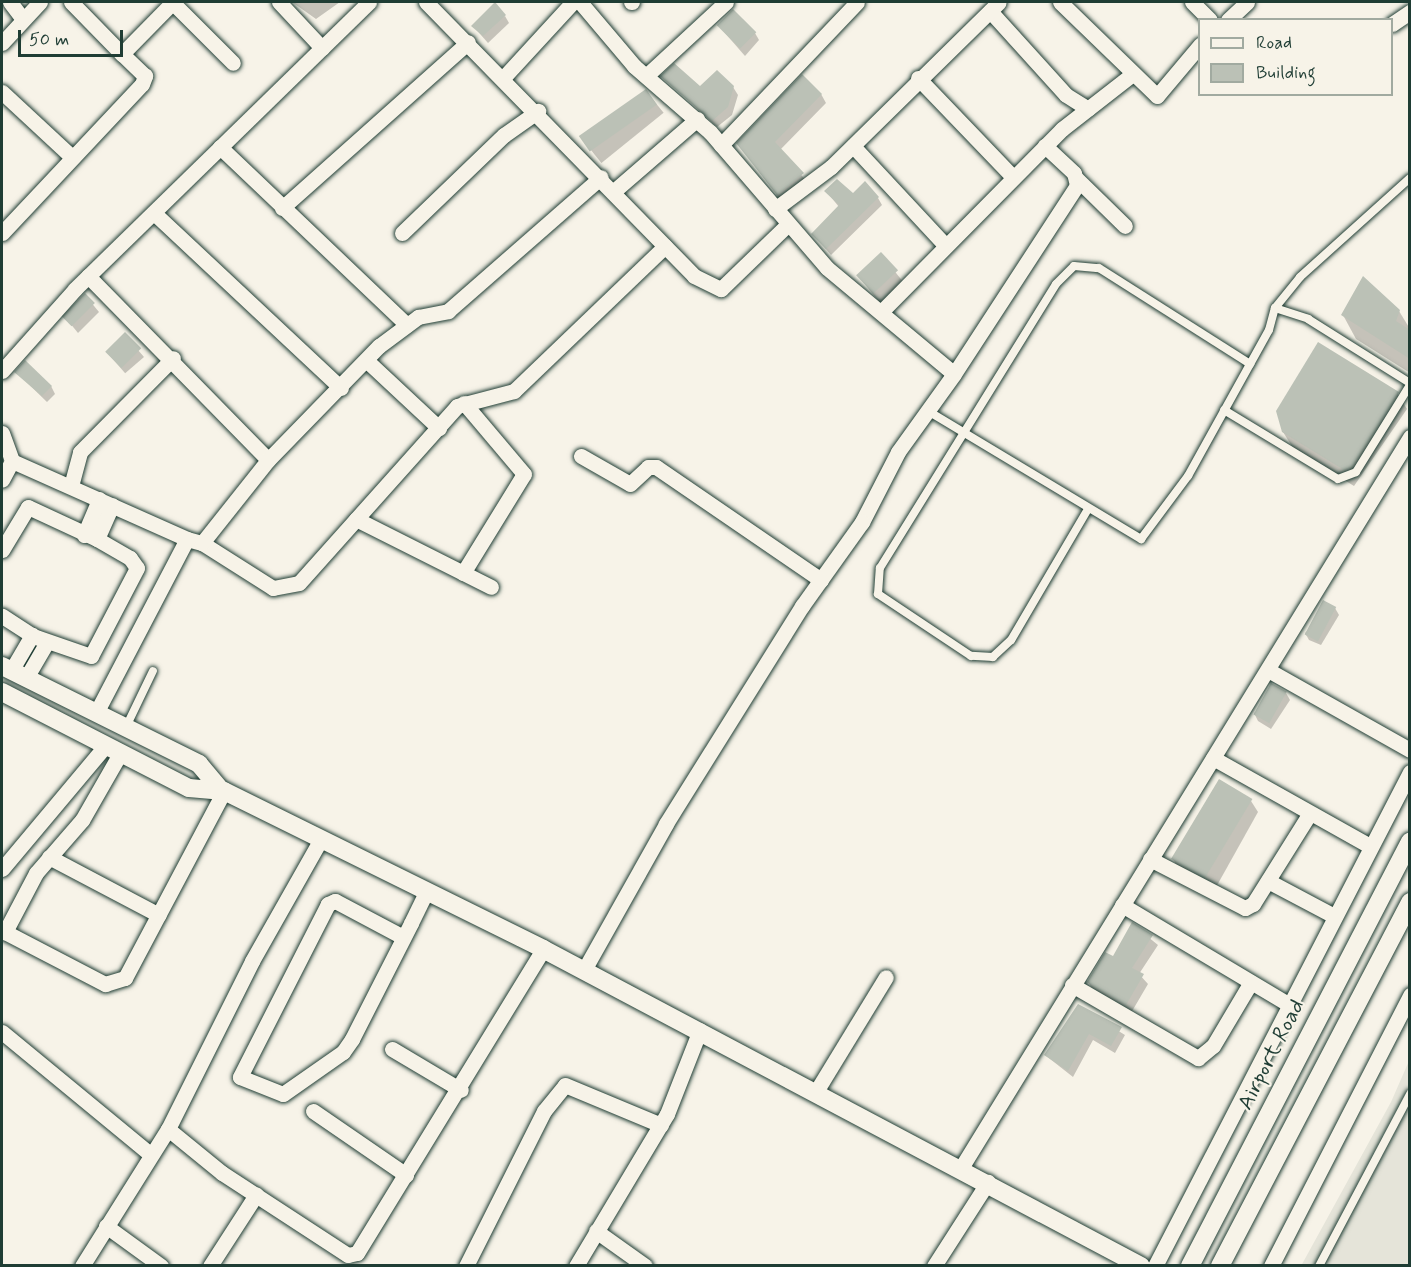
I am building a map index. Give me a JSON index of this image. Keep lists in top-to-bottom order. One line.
{"streets":{"street":["Airport Road"]},"legend":["Road","Building"],"scale_bar":"50 m"}
